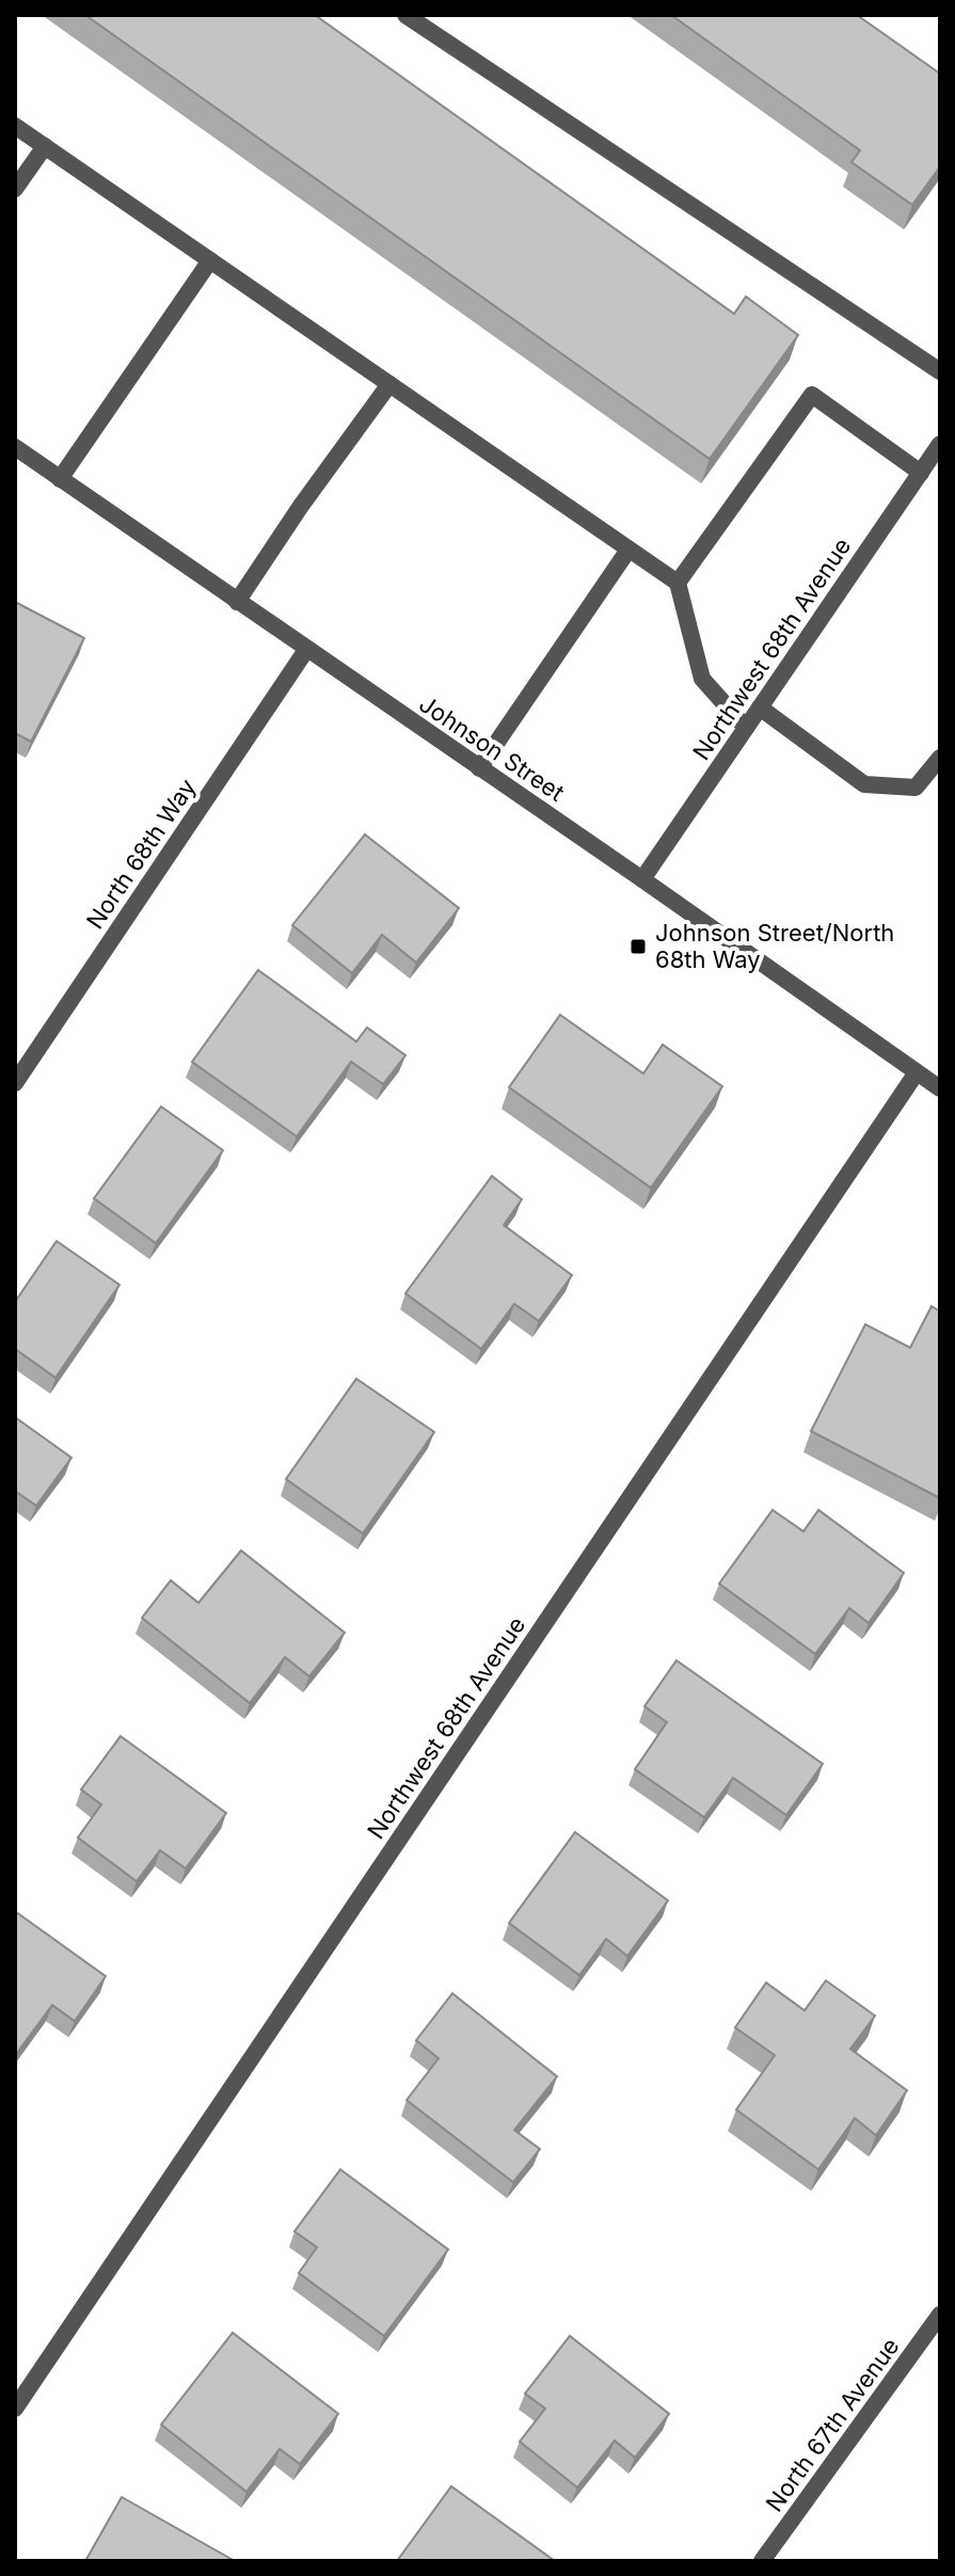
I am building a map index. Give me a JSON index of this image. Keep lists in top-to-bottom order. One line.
{"streets":{"street":["Northwest 68th Avenue","Johnson Street","North 68th Way","North 67th Avenue"]},"crossings":[["Northwest 68th Avenue","Johnson Street"],["Johnson Street","North 68th Way"]],"places":{"transit":["Johnson Street/North 68th Way"]}}
